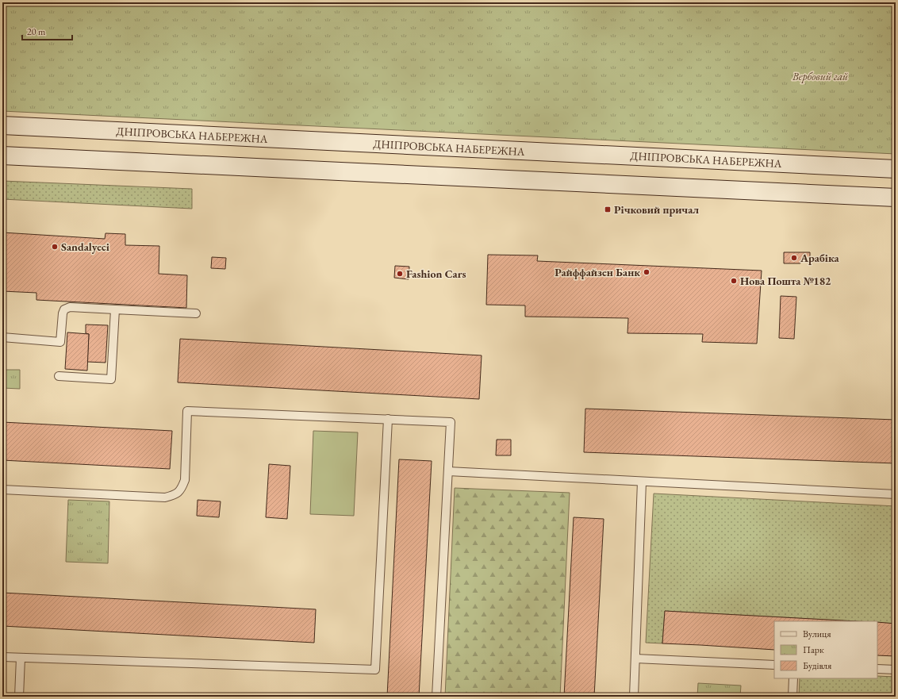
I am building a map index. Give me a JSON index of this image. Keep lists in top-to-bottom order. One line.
{"streets":{"main road":["ДНІПРОВСЬКА НАБЕРЕЖНА"]},"parks":["Вербовий гай"],"places":{"transit":["Річковий причал"],"other":["Sandalyeci","Арабіка","Райффайзен Банк","Fashion Cars","Нова Пошта №182"]},"legend":["Вулиця","Парк","Будівля"],"scale_bar":"20 m"}
